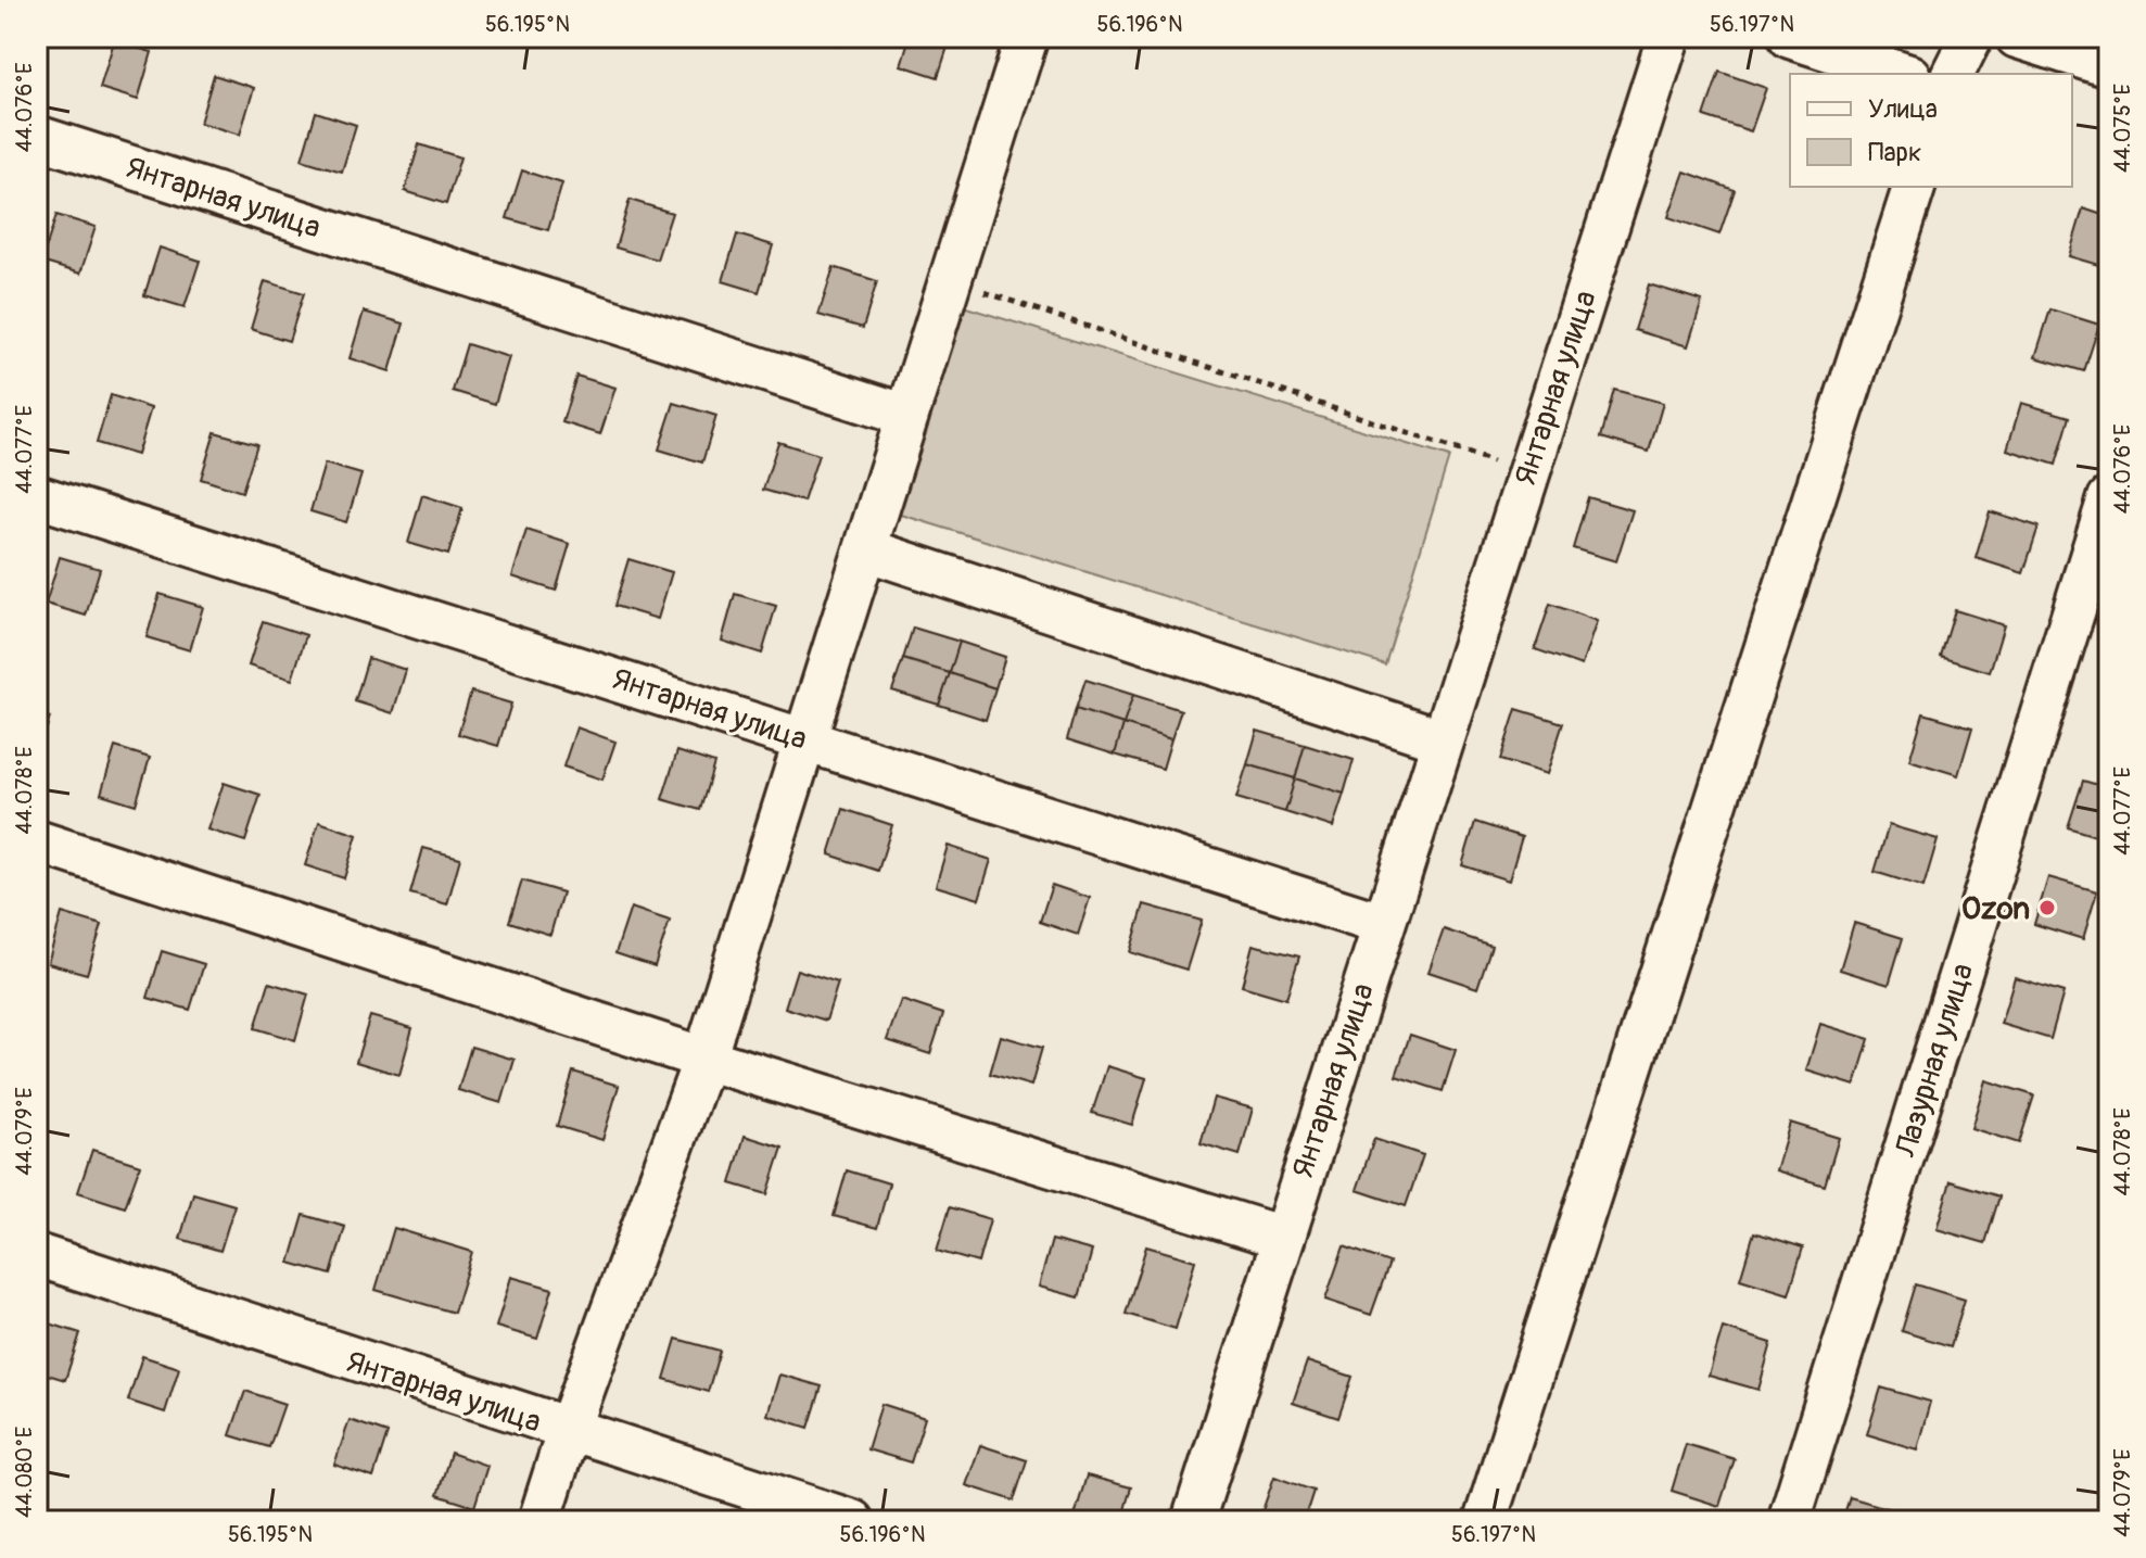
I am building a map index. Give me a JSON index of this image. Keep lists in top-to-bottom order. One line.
{"streets":{"street":["Янтарная улица","Лазурная улица"]},"places":["Ozon"],"legend":["Улица","Парк"],"coordinates":["56.195°N","56.196°N","56.197°N","44.076°E","44.075°E","44.077°E","44.078°E","44.079°E","44.080°E"]}
